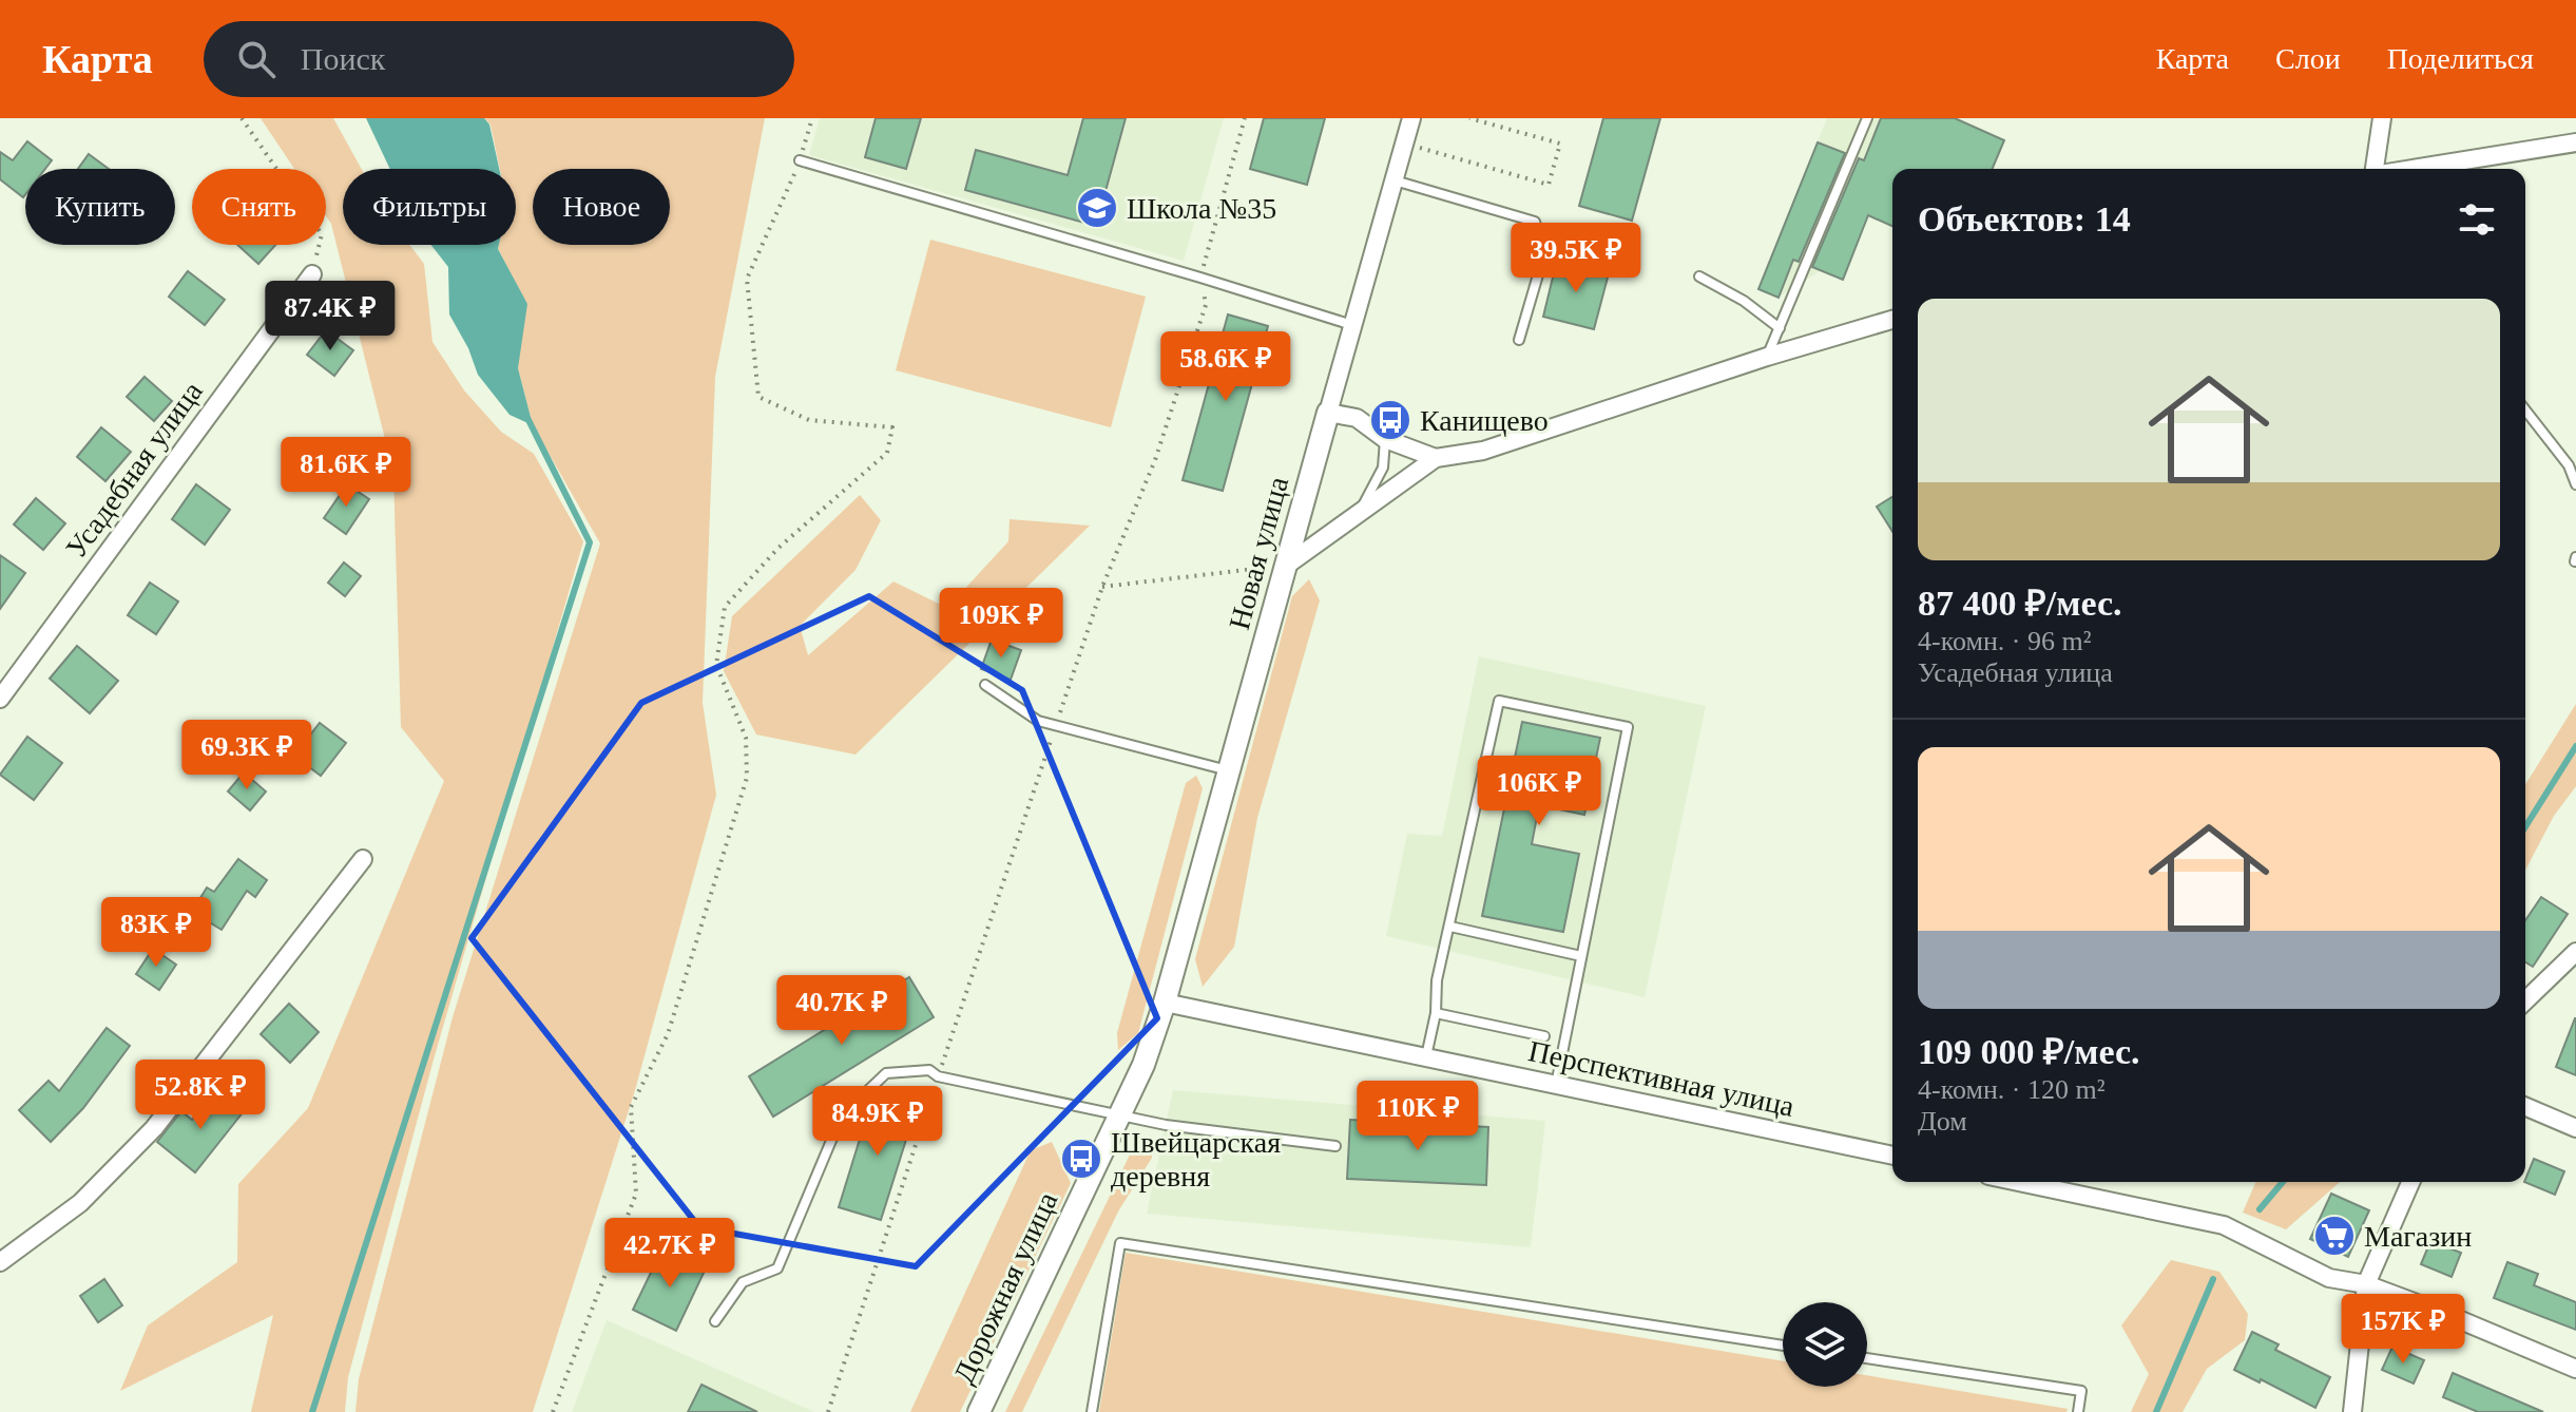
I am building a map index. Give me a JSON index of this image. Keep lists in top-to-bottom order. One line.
{"streets":{"street":["Усадебная улица","Новая улица","Перспективная улица","Дорожная улица"]},"crossings":[["Новая улица","Перспективная улица"],["Новая улица","Дорожная улица"],["Перспективная улица","Дорожная улица"]],"places":{"school or university":["Школа №35"],"bus stop":["Канищево","Швейцарская деревня"],"supermarket":["Магазин"]},"page":{"header":"Карта","search":"Поиск","nav":["Карта","Слои","Поделиться"],"chip":["Купить","Снять","Фильтры","Новое"],"heading":"Объектов: 14","price":["39.5K ₽","87.4K ₽","58.6K ₽","81.6K ₽","109K ₽","69.3K ₽","106K ₽","83K ₽","40.7K ₽","52.8K ₽","110K ₽","84.9K ₽","42.7K ₽","157K ₽"],"list":[{"name":"87 400 ₽/мес.","note":"4-комн. · 96 m² · Усадебная улица"},{"name":"109 000 ₽/мес.","note":"4-комн. · 120 m² · Дом"}]}}
